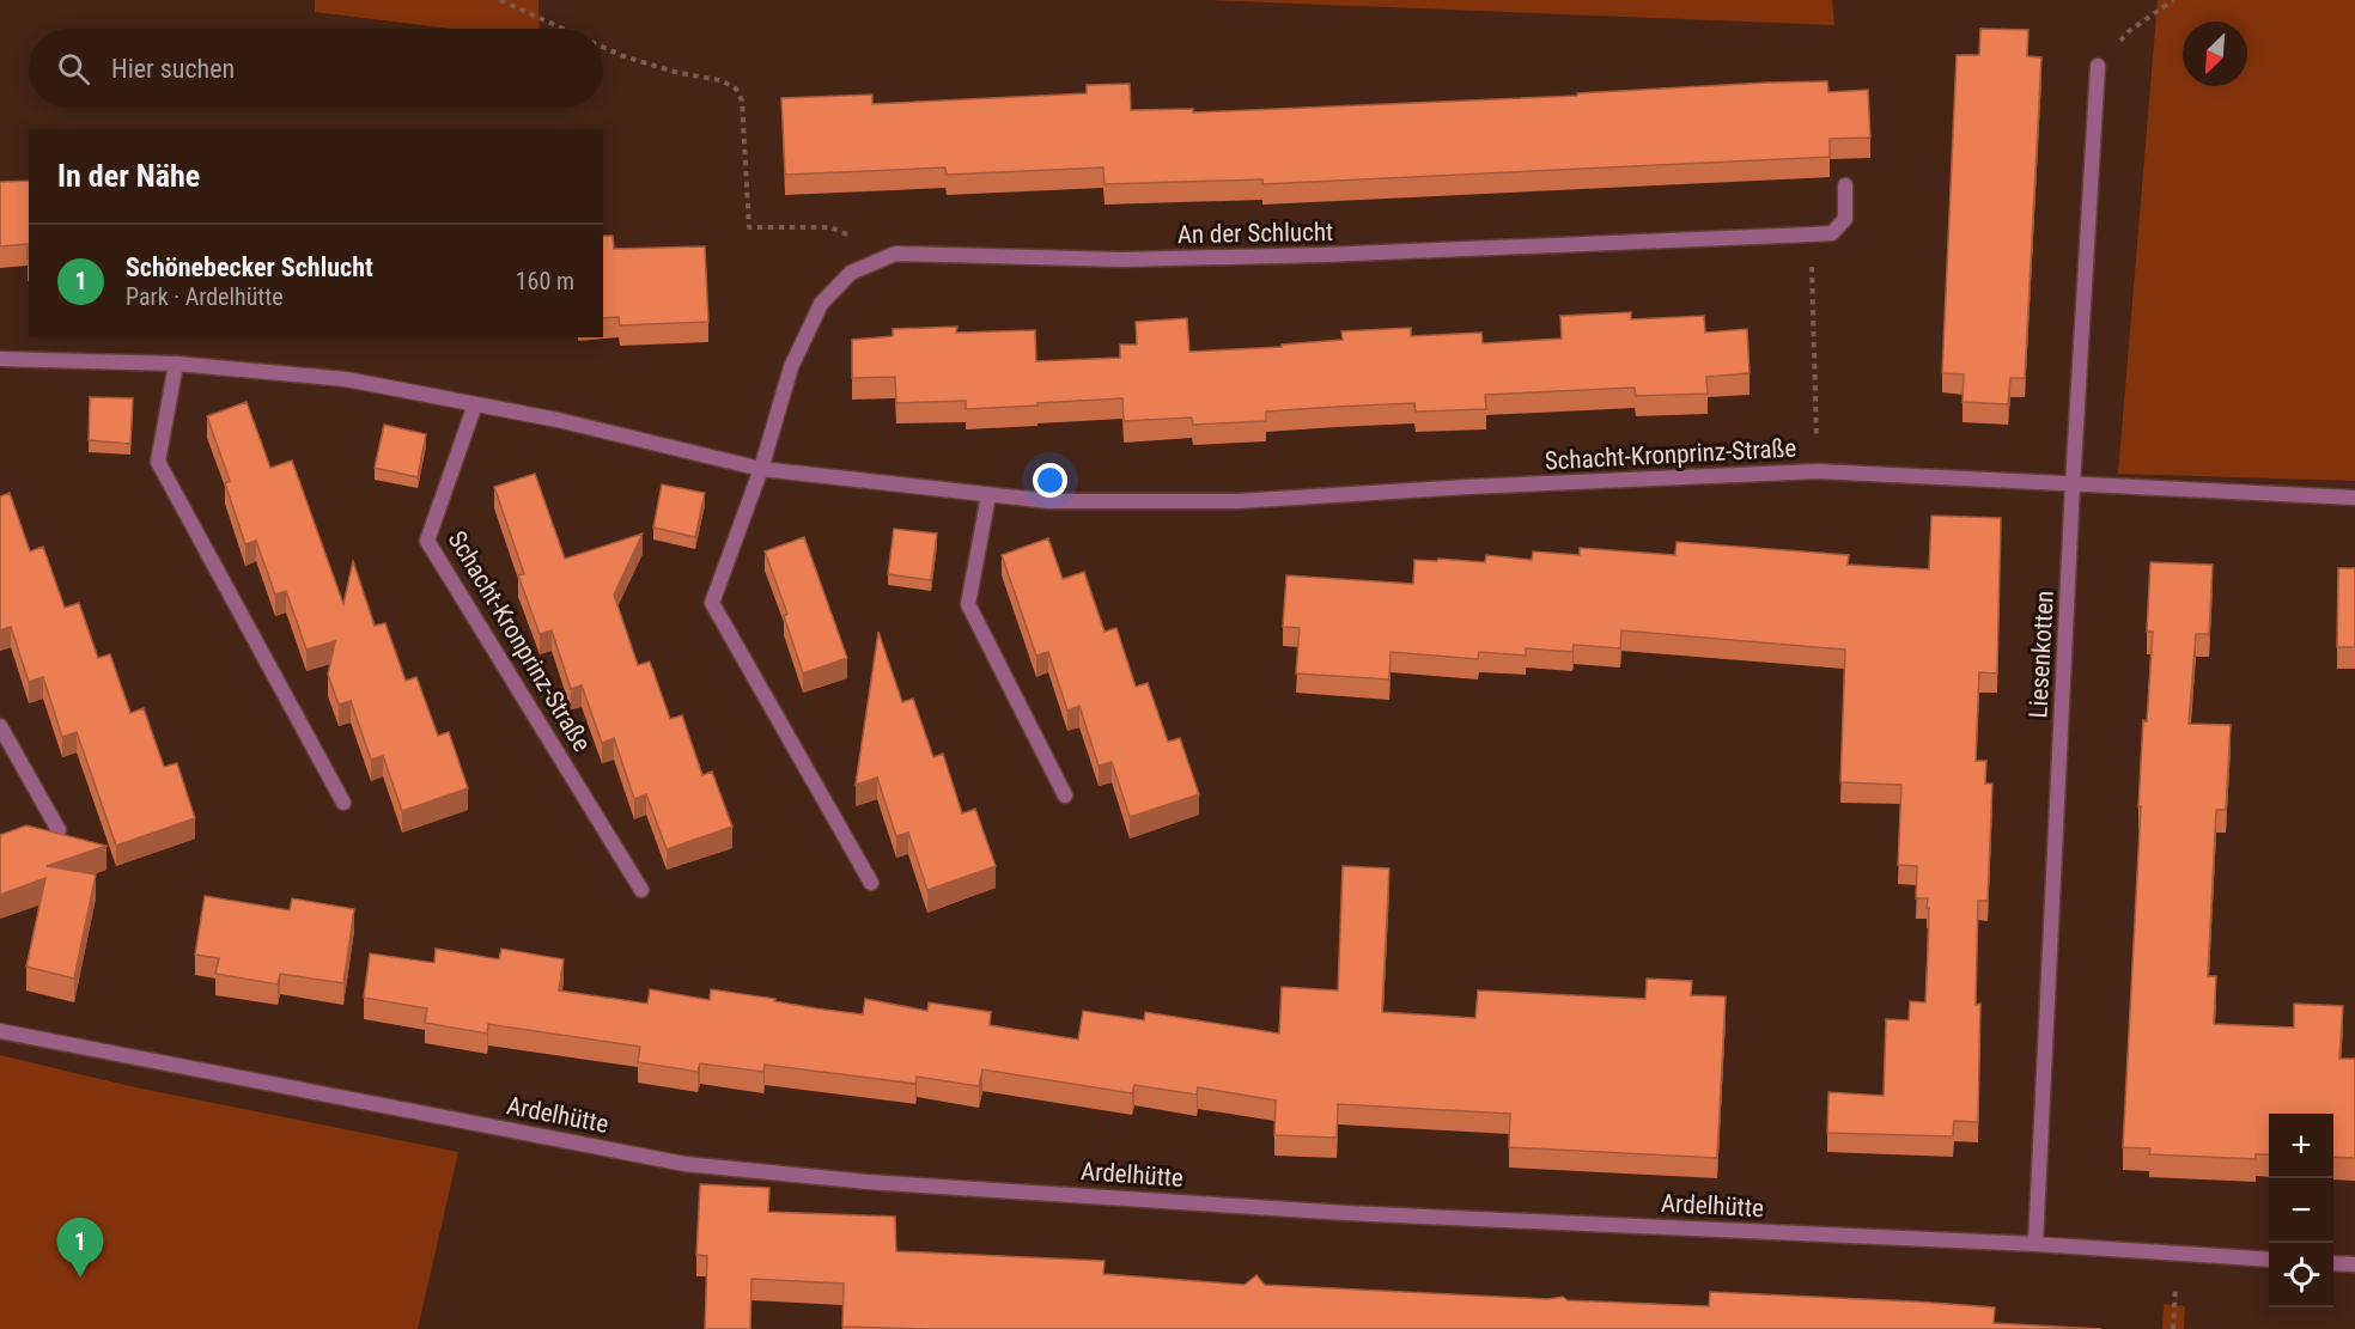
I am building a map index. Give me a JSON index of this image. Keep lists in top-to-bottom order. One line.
{"streets":{"street":["An der Schlucht","Schacht-Kronprinz-Straße","Liesenkotten","Ardelhütte"]},"crossings":[["An der Schlucht","Schacht-Kronprinz-Straße"],["Schacht-Kronprinz-Straße","Liesenkotten"],["Liesenkotten","Ardelhütte"]],"north":"bottom left","page":{"search":"Hier suchen","heading":"In der Nähe","list":[{"mark":"1","name":"Schönebecker Schlucht","note":"Park · Ardelhütte","value":"160 m"}],"map_buttons":["+","−"],"pins":"1"}}
